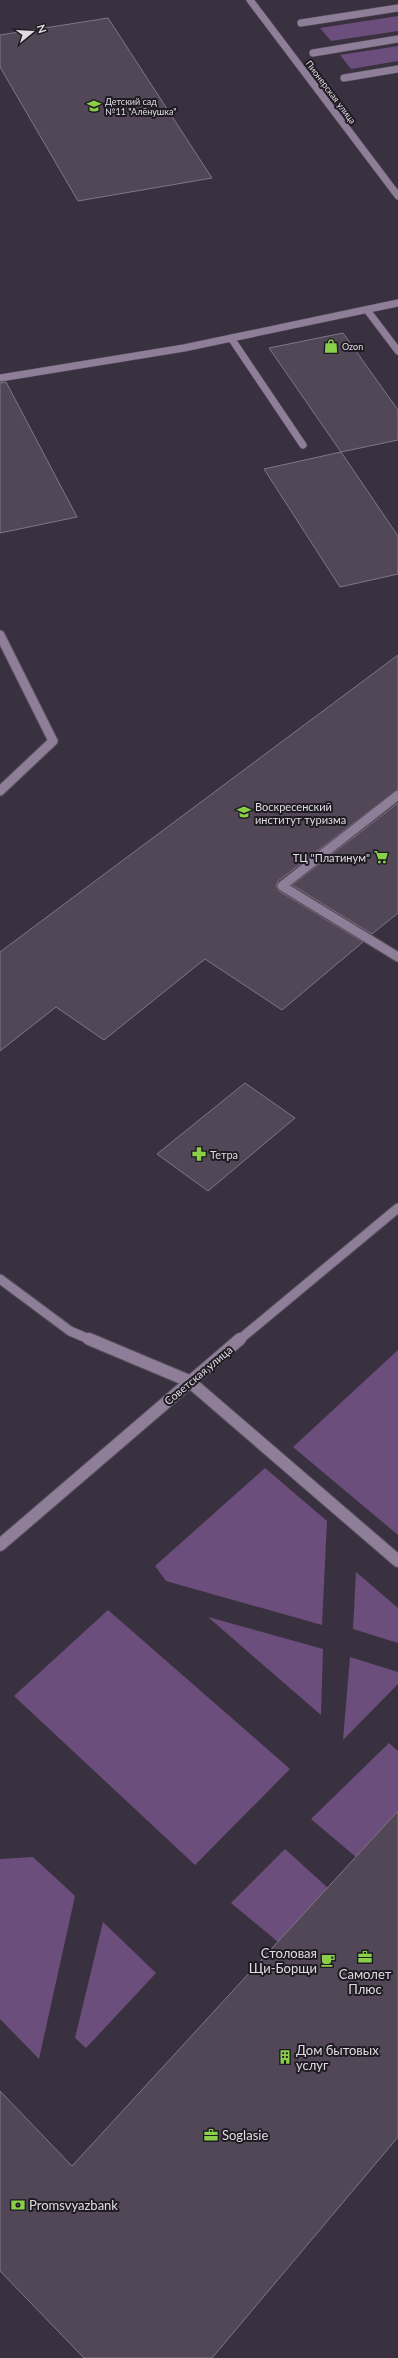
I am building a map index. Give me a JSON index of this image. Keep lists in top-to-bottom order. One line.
{"streets":{"street":["Пионерская улица","Советская улица"]},"places":{"school or university":["Детский сад №11 \"Алёнушка\"","Воскресенский институт туризма"],"shop":["Ozon"],"supermarket":["ТЦ \"Платинум\""],"pharmacy":["Тетра"],"office":["Самолет Плюс","Soglasie"],"cafe":["Столовая Щи-Борщи"],"building":["Дом бытовых услуг"],"bank":["Promsvyazbank"]},"north":"right"}
